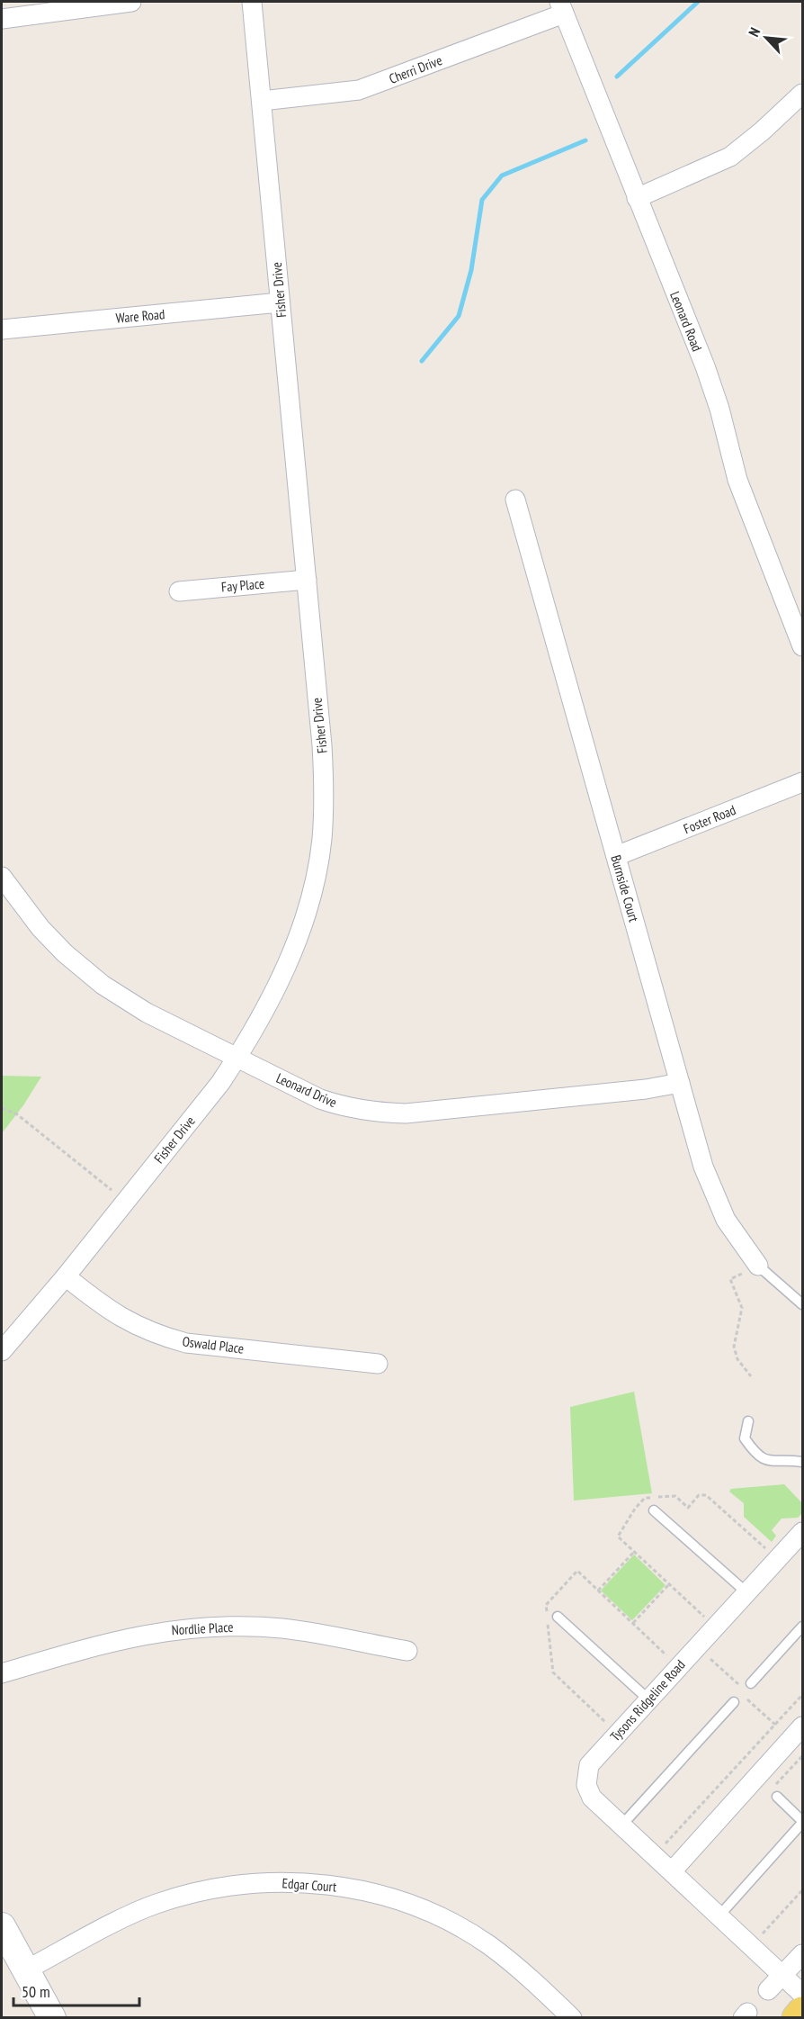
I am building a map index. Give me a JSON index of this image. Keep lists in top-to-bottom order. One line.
{"streets":{"street":["Cherri Drive","Fisher Drive","Ware Road","Leonard Road","Fay Place","Foster Road","Burnside Court","Leonard Drive","Oswald Place","Nordlie Place","Tysons Ridgeline Road","Edgar Court"]},"crossings":[["Cherri Drive","Fisher Drive"],["Cherri Drive","Leonard Road"],["Fisher Drive","Ware Road"],["Fisher Drive","Fay Place"],["Fisher Drive","Leonard Drive"],["Fisher Drive","Oswald Place"],["Foster Road","Burnside Court"],["Burnside Court","Leonard Drive"]],"scale_bar":"50 m","north":"top left"}
